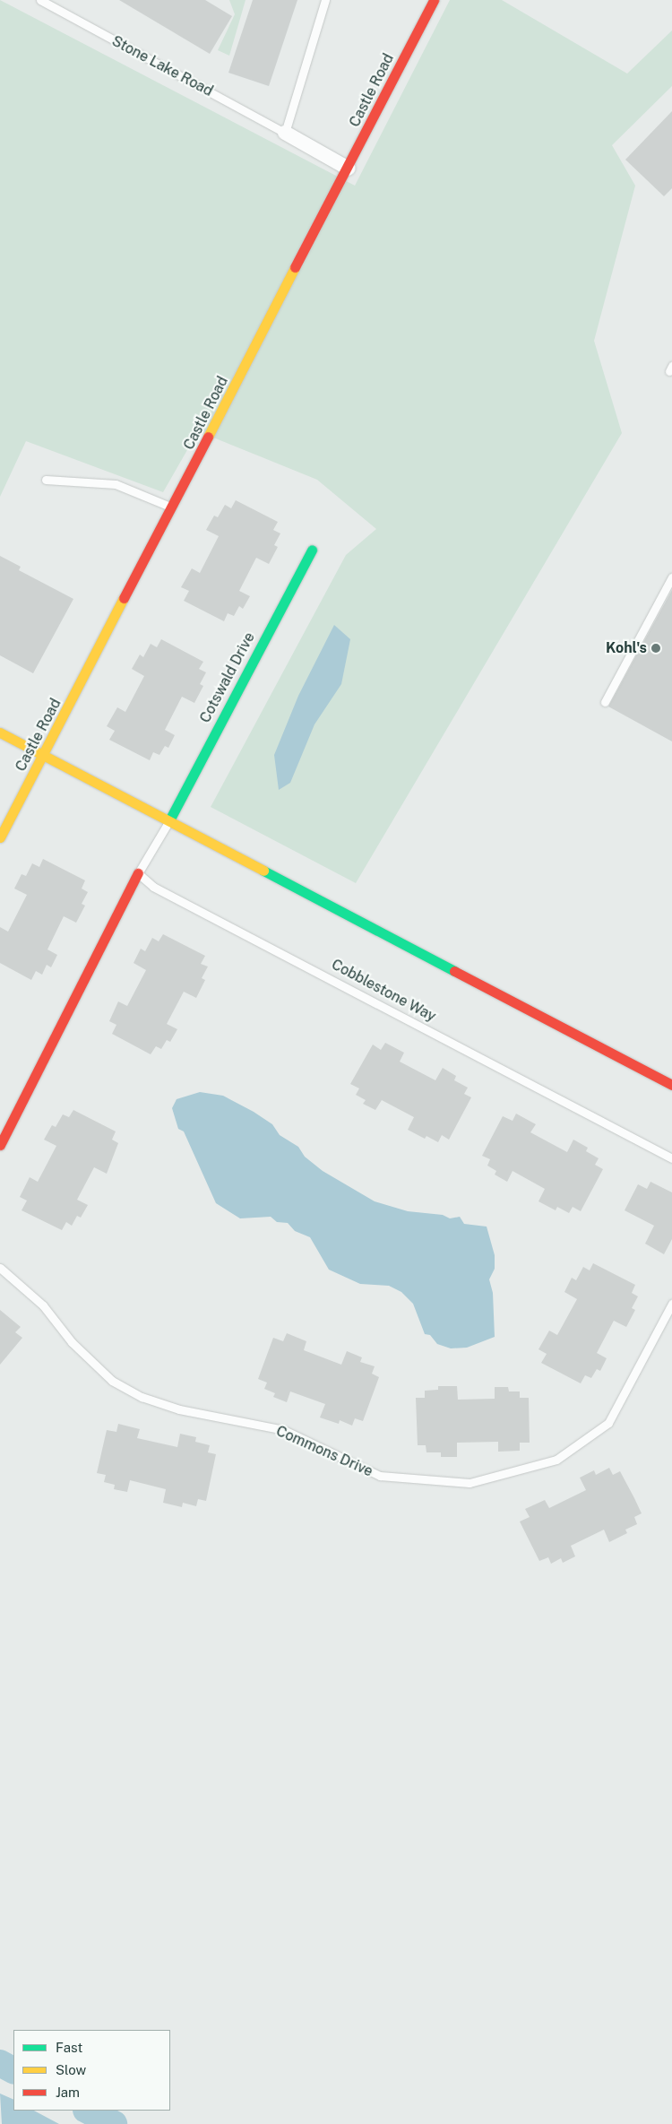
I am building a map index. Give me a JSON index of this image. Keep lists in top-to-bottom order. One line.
{"streets":{"street":["Stone Lake Road","Castle Road","Cotswald Drive"],"lane":["Cobblestone Way","Commons Drive"]},"crossings":[["Stone Lake Road","Castle Road"]],"places":["Kohl's"],"legend":["Fast","Slow","Jam"]}
